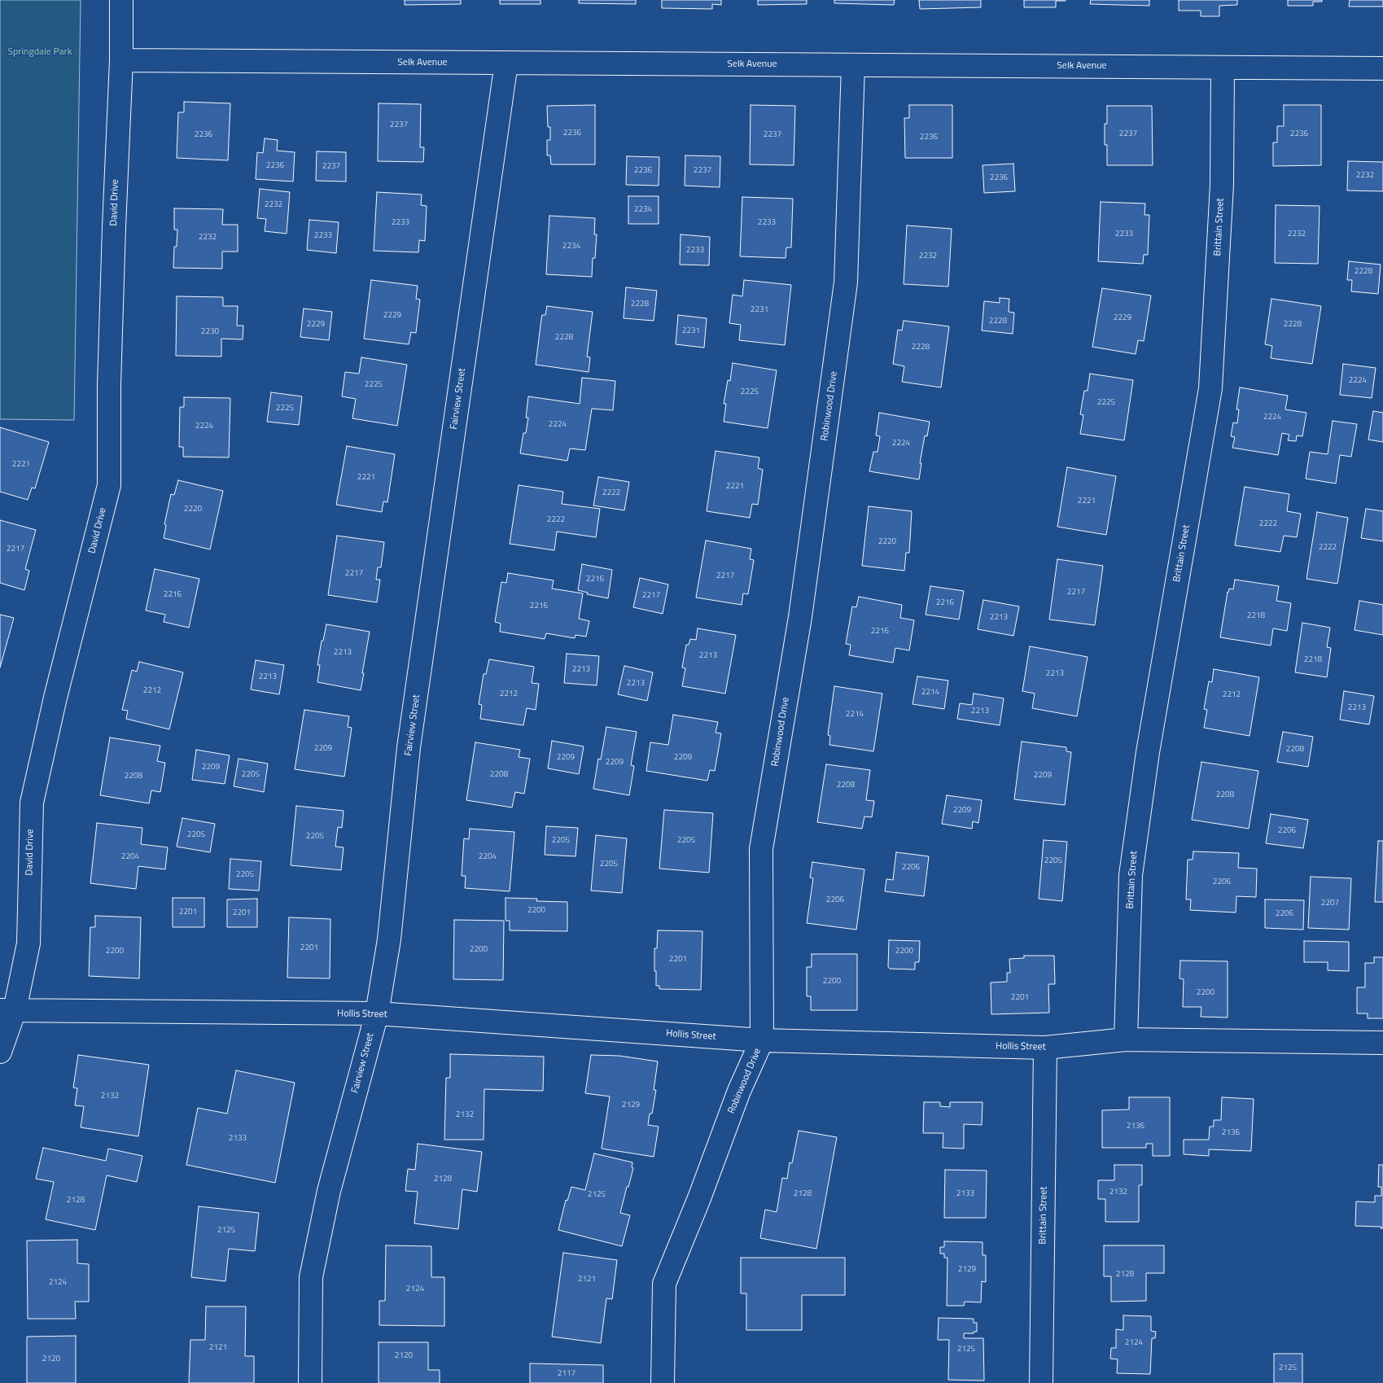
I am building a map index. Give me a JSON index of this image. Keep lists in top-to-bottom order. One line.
{"streets":{"street":["Selk Avenue","David Drive","Brittain Street","Fairview Street","Robinwood Drive","Hollis Street"]},"crossings":[["Selk Avenue","David Drive"],["Selk Avenue","Brittain Street"],["Selk Avenue","Fairview Street"],["Selk Avenue","Robinwood Drive"],["David Drive","Hollis Street"],["Brittain Street","Hollis Street"],["Fairview Street","Hollis Street"],["Robinwood Drive","Hollis Street"]],"parks":["Springdale Park"],"house_numbers":["2237","2236","2237","2236","2236","2237","2236","2236","2237","2236","2237","2232","2236","2232","2234","2233","2233","2233","2232","2233","2232","2234","2233","2232","2228","2228","2231","2229","2229","2228","2229","2228","2231","2230","2228","2228","2224","2225","2225","2225","2225","2224","2224","2224","2224","2221","2221","2221","2222","2221","2220","2222","2222","2220","2222","2217","2217","2217","2216","2217","2216","2217","2216","2216","2218","2213","2216","2213","2213","2218","2213","2213","2213","2213","2212","2214","2212","2212","2213","2213","2214","2209","2208","2209","2209","2209","2209","2205","2208","2209","2208","2208","2208","2209","2206","2205","2205","2205","2205","2204","2204","2205","2205","2206","2205","2206","2206","2207","2200","2201","2201","2206","2201","2200","2200","2200","2201","2200","2200","2201","2132","2129","2132","2136","2136","2133","2128","2132","2128","2133","2125","2128","2125","2129","2128","2121","2124","2124","2124","2121","2125","2120","2120","2125","2117"]}
